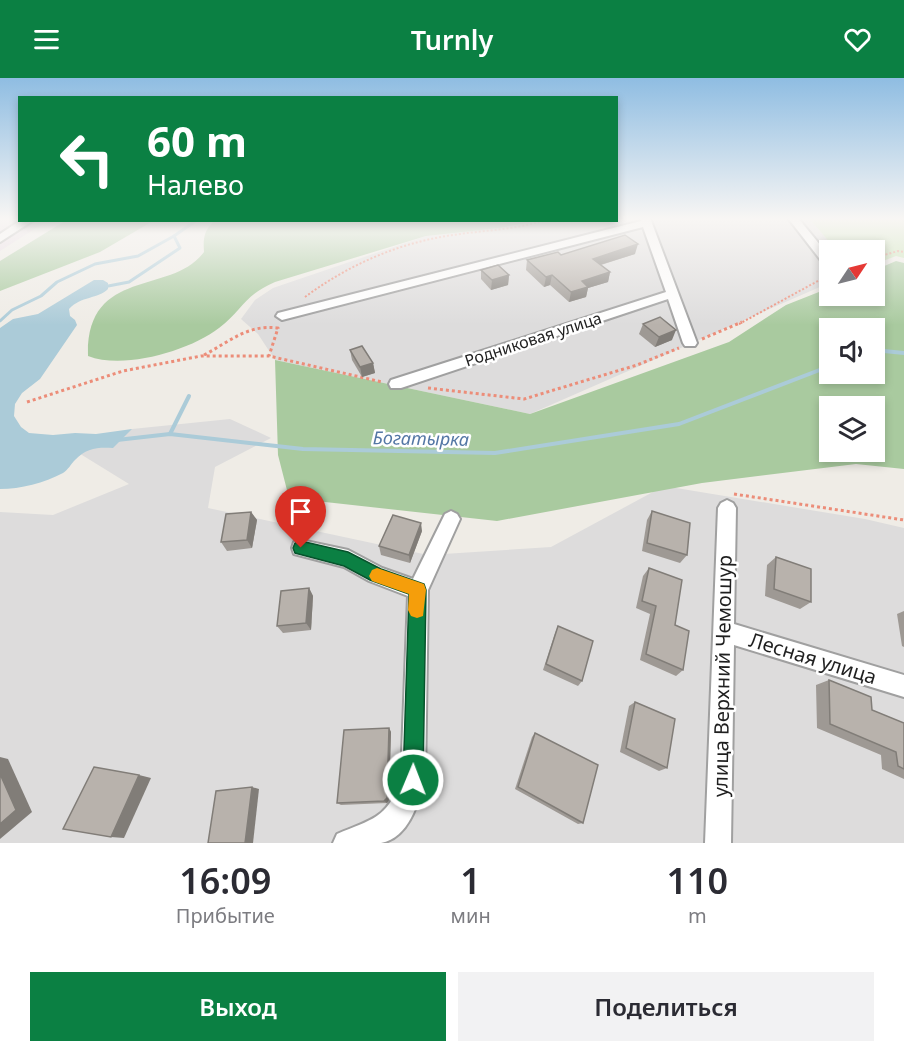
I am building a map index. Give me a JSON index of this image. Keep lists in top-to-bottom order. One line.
{"streets":{"street":["Родниковая улица","Лесная улица","улица Верхний Чемошур"]},"crossings":[["Лесная улица","улица Верхний Чемошур"]],"water":["Богатырка"],"north":"top right","page":{"header":"Turnly","turn":["60 m","Налево"],"eta":["16:09","Прибытие","1","мин","110","m"],"buttons":["Выход","Поделиться"]}}
